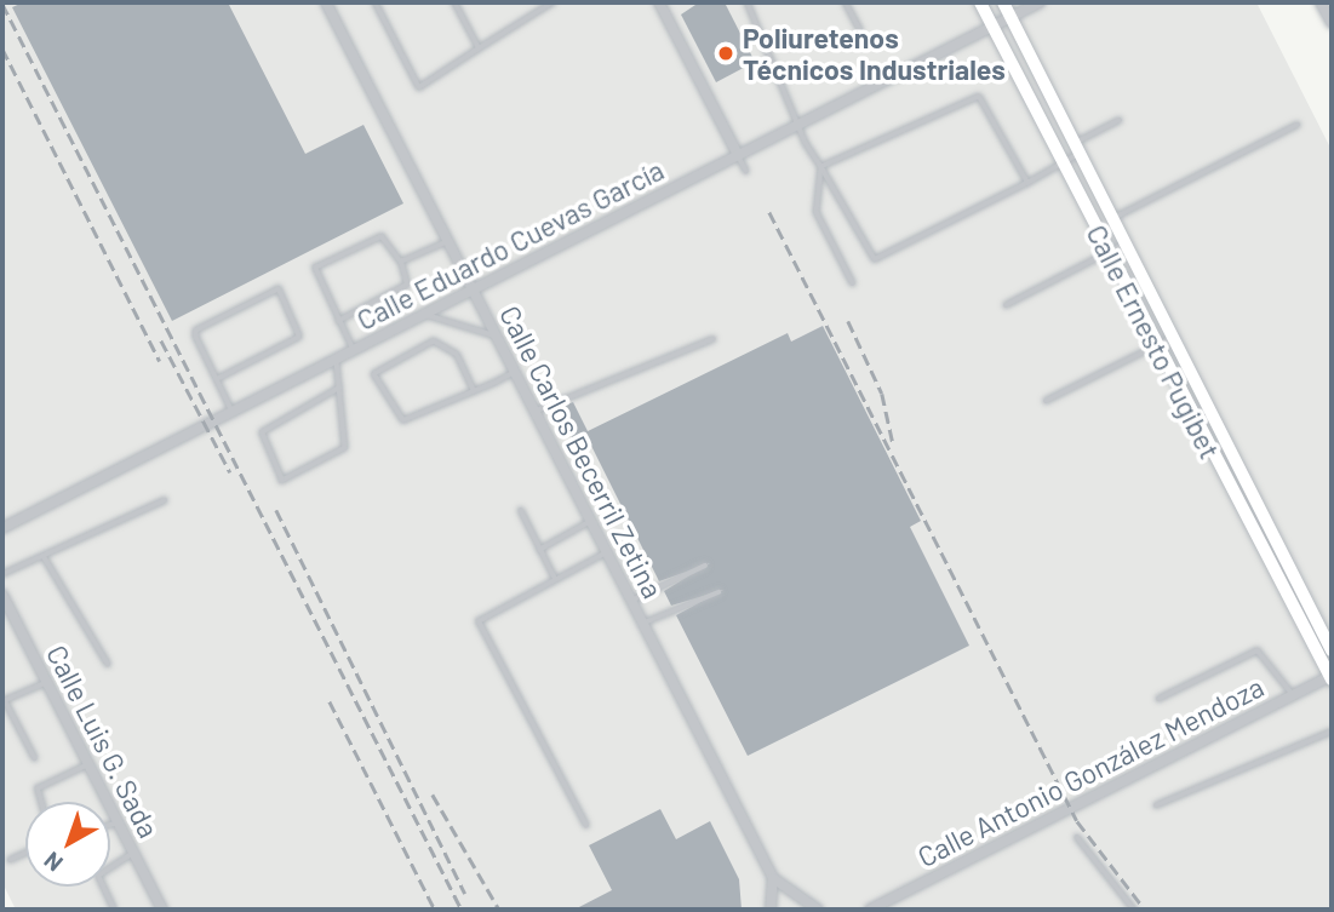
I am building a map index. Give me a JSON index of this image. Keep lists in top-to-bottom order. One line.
{"streets":{"street":["Calle Eduardo Cuevas García","Calle Ernesto Pugibet","Calle Carlos Becerril Zetina","Calle Luis G. Sada","Calle Antonio González Mendoza"]},"crossings":[["Calle Eduardo Cuevas García","Calle Ernesto Pugibet"],["Calle Eduardo Cuevas García","Calle Carlos Becerril Zetina"],["Calle Ernesto Pugibet","Calle Antonio González Mendoza"]],"places":["Poliuretenos Técnicos Industriales"],"north":"bottom left"}
